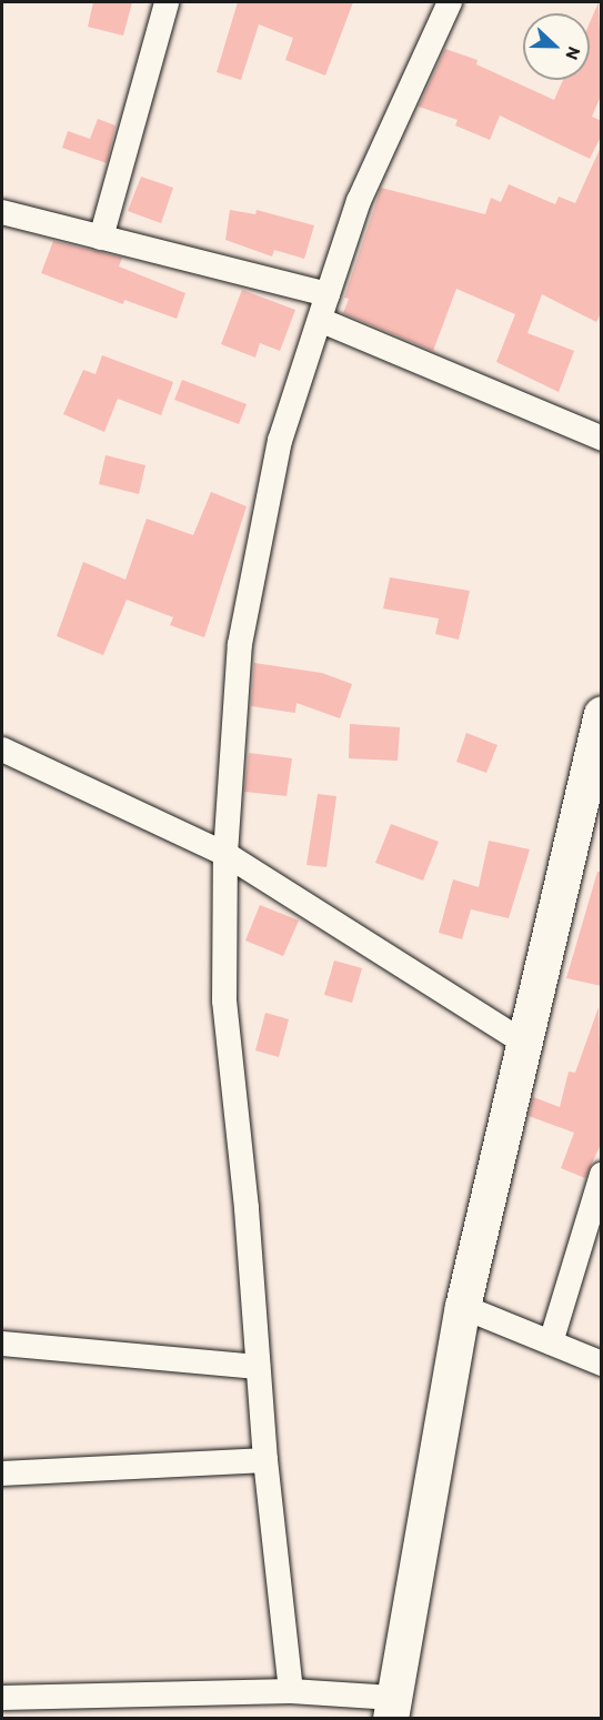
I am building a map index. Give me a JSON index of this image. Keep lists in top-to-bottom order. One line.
{"north":"right"}
